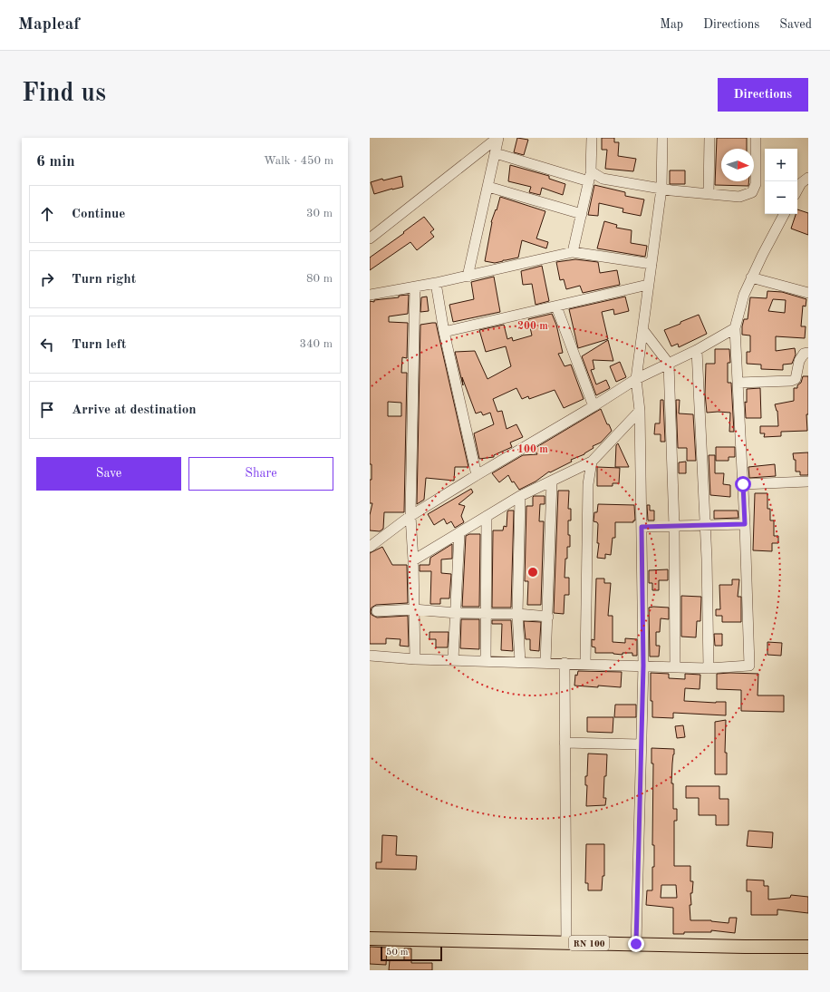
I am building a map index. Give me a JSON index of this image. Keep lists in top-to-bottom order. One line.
{"streets":{"main road":["RN 100"]},"scale_bar":"50 m","north":"right","page":{"header":"Mapleaf","nav":["Map","Directions","Saved"],"buttons":["Directions",["Save","Share"]],"title":"Find us","heading":["6 min","Walk · 450 m"],"map_buttons":["+","−"],"list":[["Continue","30 m"],["Turn right","80 m"],["Turn left","340 m"],"Arrive at destination"],"scale":"50 m"},"rings":["200 m","100 m"]}
